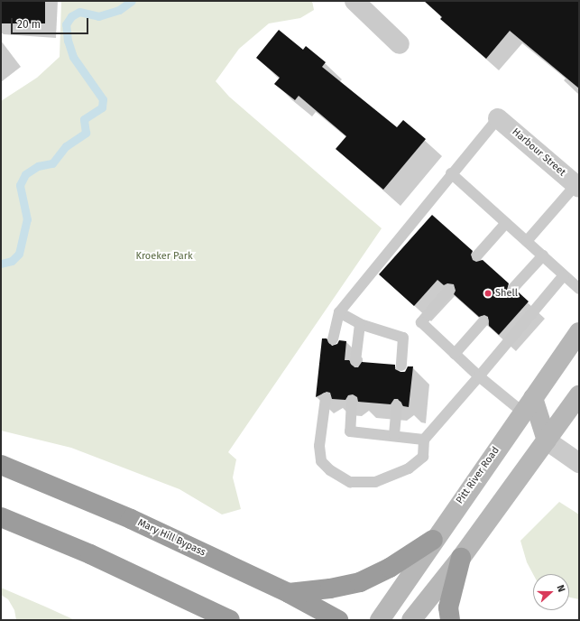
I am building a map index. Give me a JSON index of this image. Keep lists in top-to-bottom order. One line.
{"streets":{"highway":["Mary Hill Bypass"],"main road":["Pitt River Road"],"street":["Harbour Street"]},"parks":["Kroeker Park"],"places":["Shell"],"scale_bar":"20 m","north":"right"}
